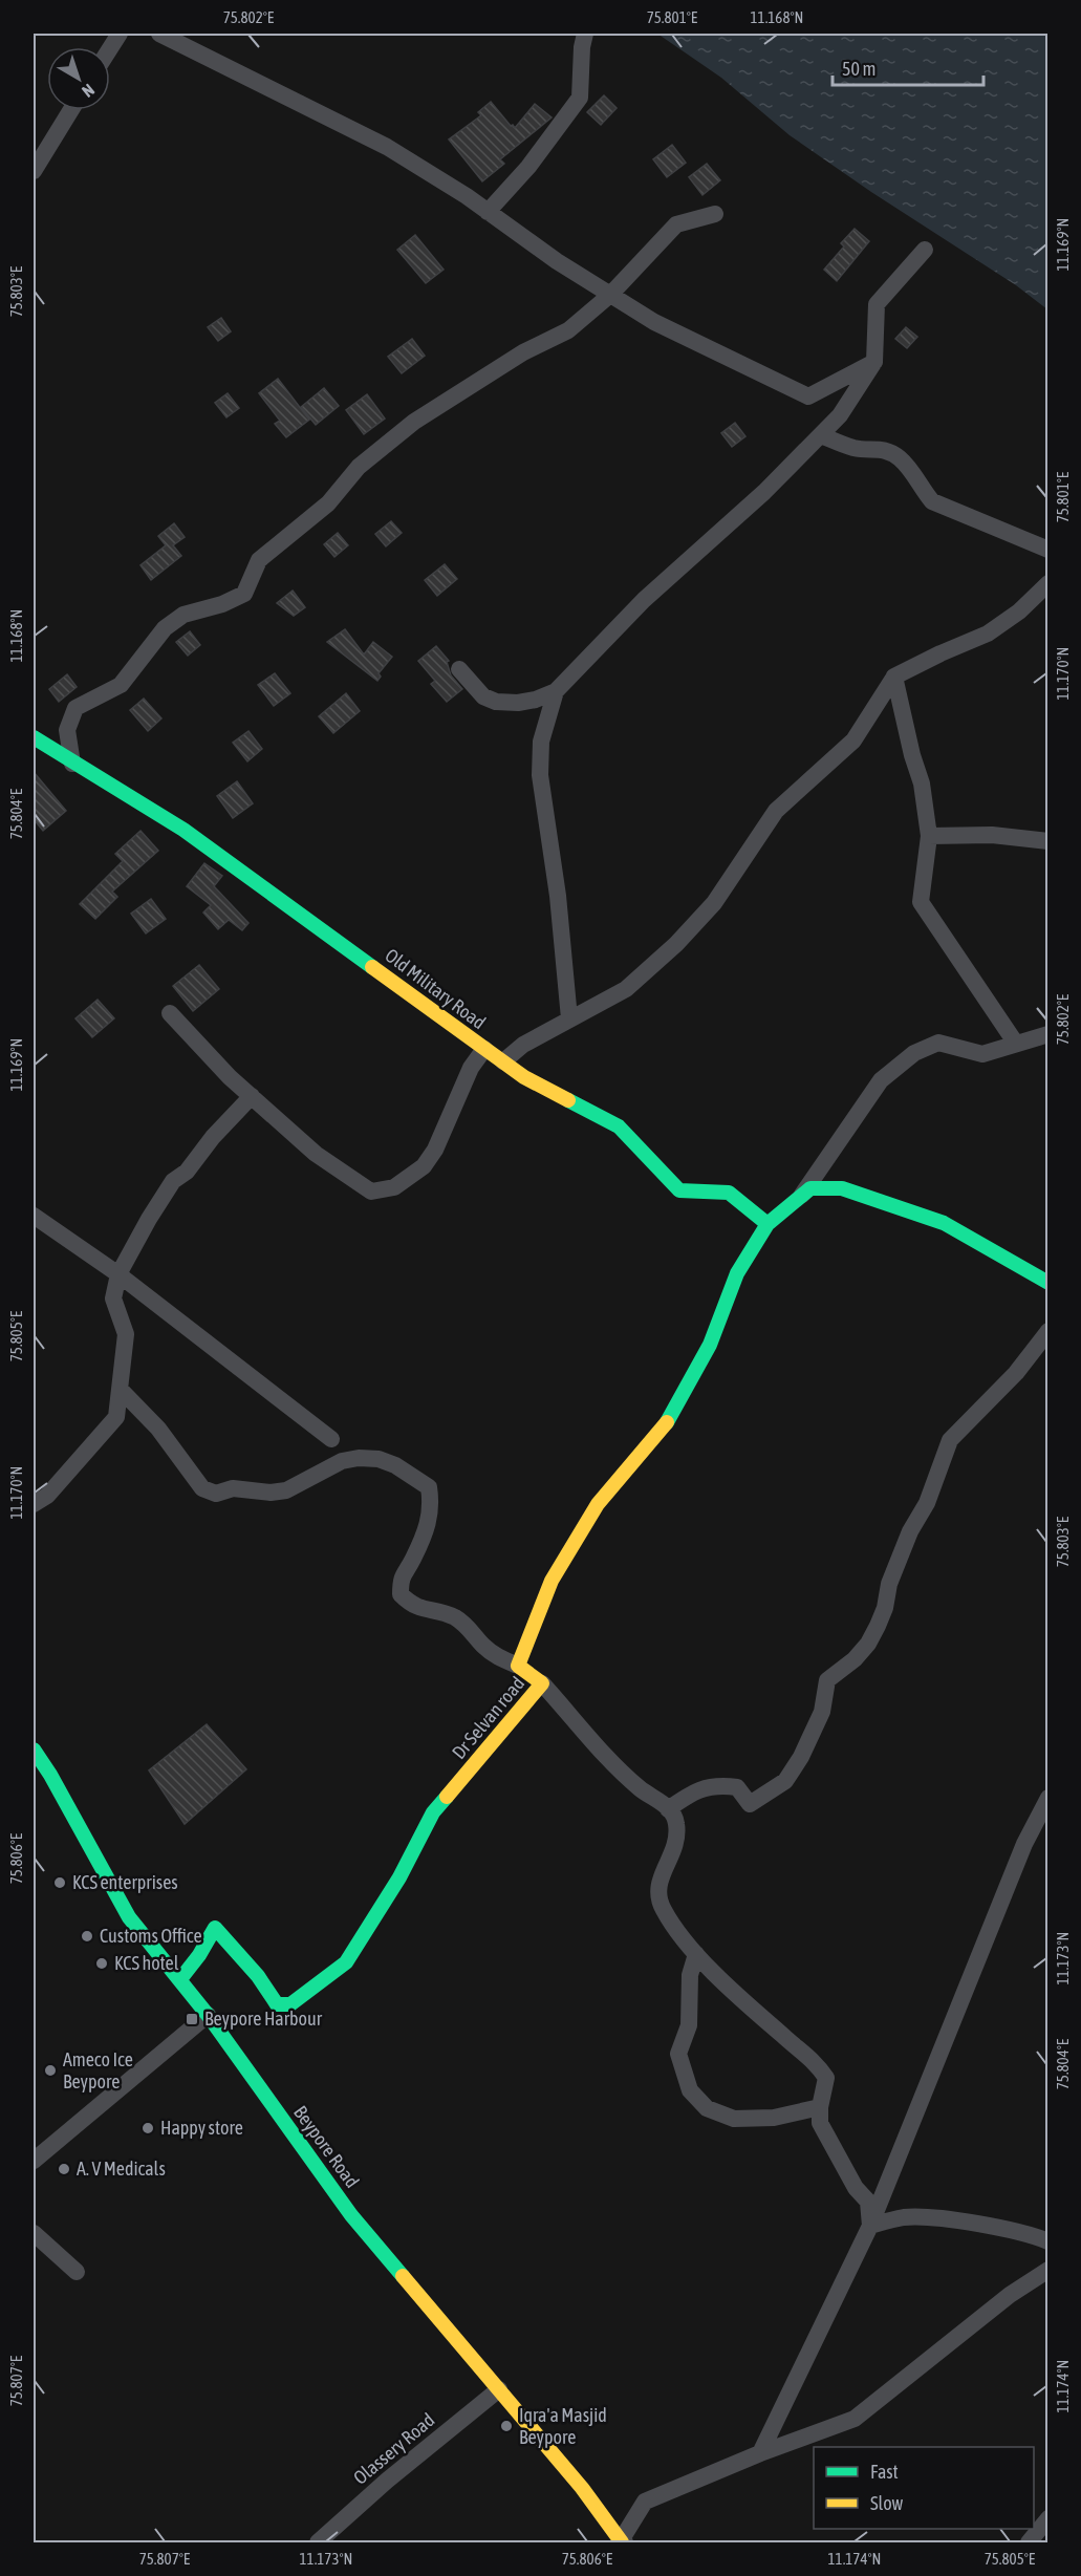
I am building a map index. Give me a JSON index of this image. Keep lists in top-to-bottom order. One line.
{"streets":{"main road":["Old Military Road","Dr Selvan road","Beypore Road"],"street":["Olassery Road"]},"crossings":[["Old Military Road","Dr Selvan road"],["Dr Selvan road","Beypore Road"],["Beypore Road","Olassery Road"]],"places":{"other":["KCS enterprises","Customs Office","KCS hotel","Ameco Ice Beypore","Happy store","A. V Medicals","Iqra'a Masjid Beypore"],"transit":["Beypore Harbour"]},"legend":["Fast","Slow"],"scale_bar":"50 m","north":"bottom right","coordinates":["75.802°E","75.801°E","11.168°N","11.169°N","75.803°E","11.170°N","75.804°E","75.805°E","75.806°E","11.173°N","75.807°E","11.174°N"]}
